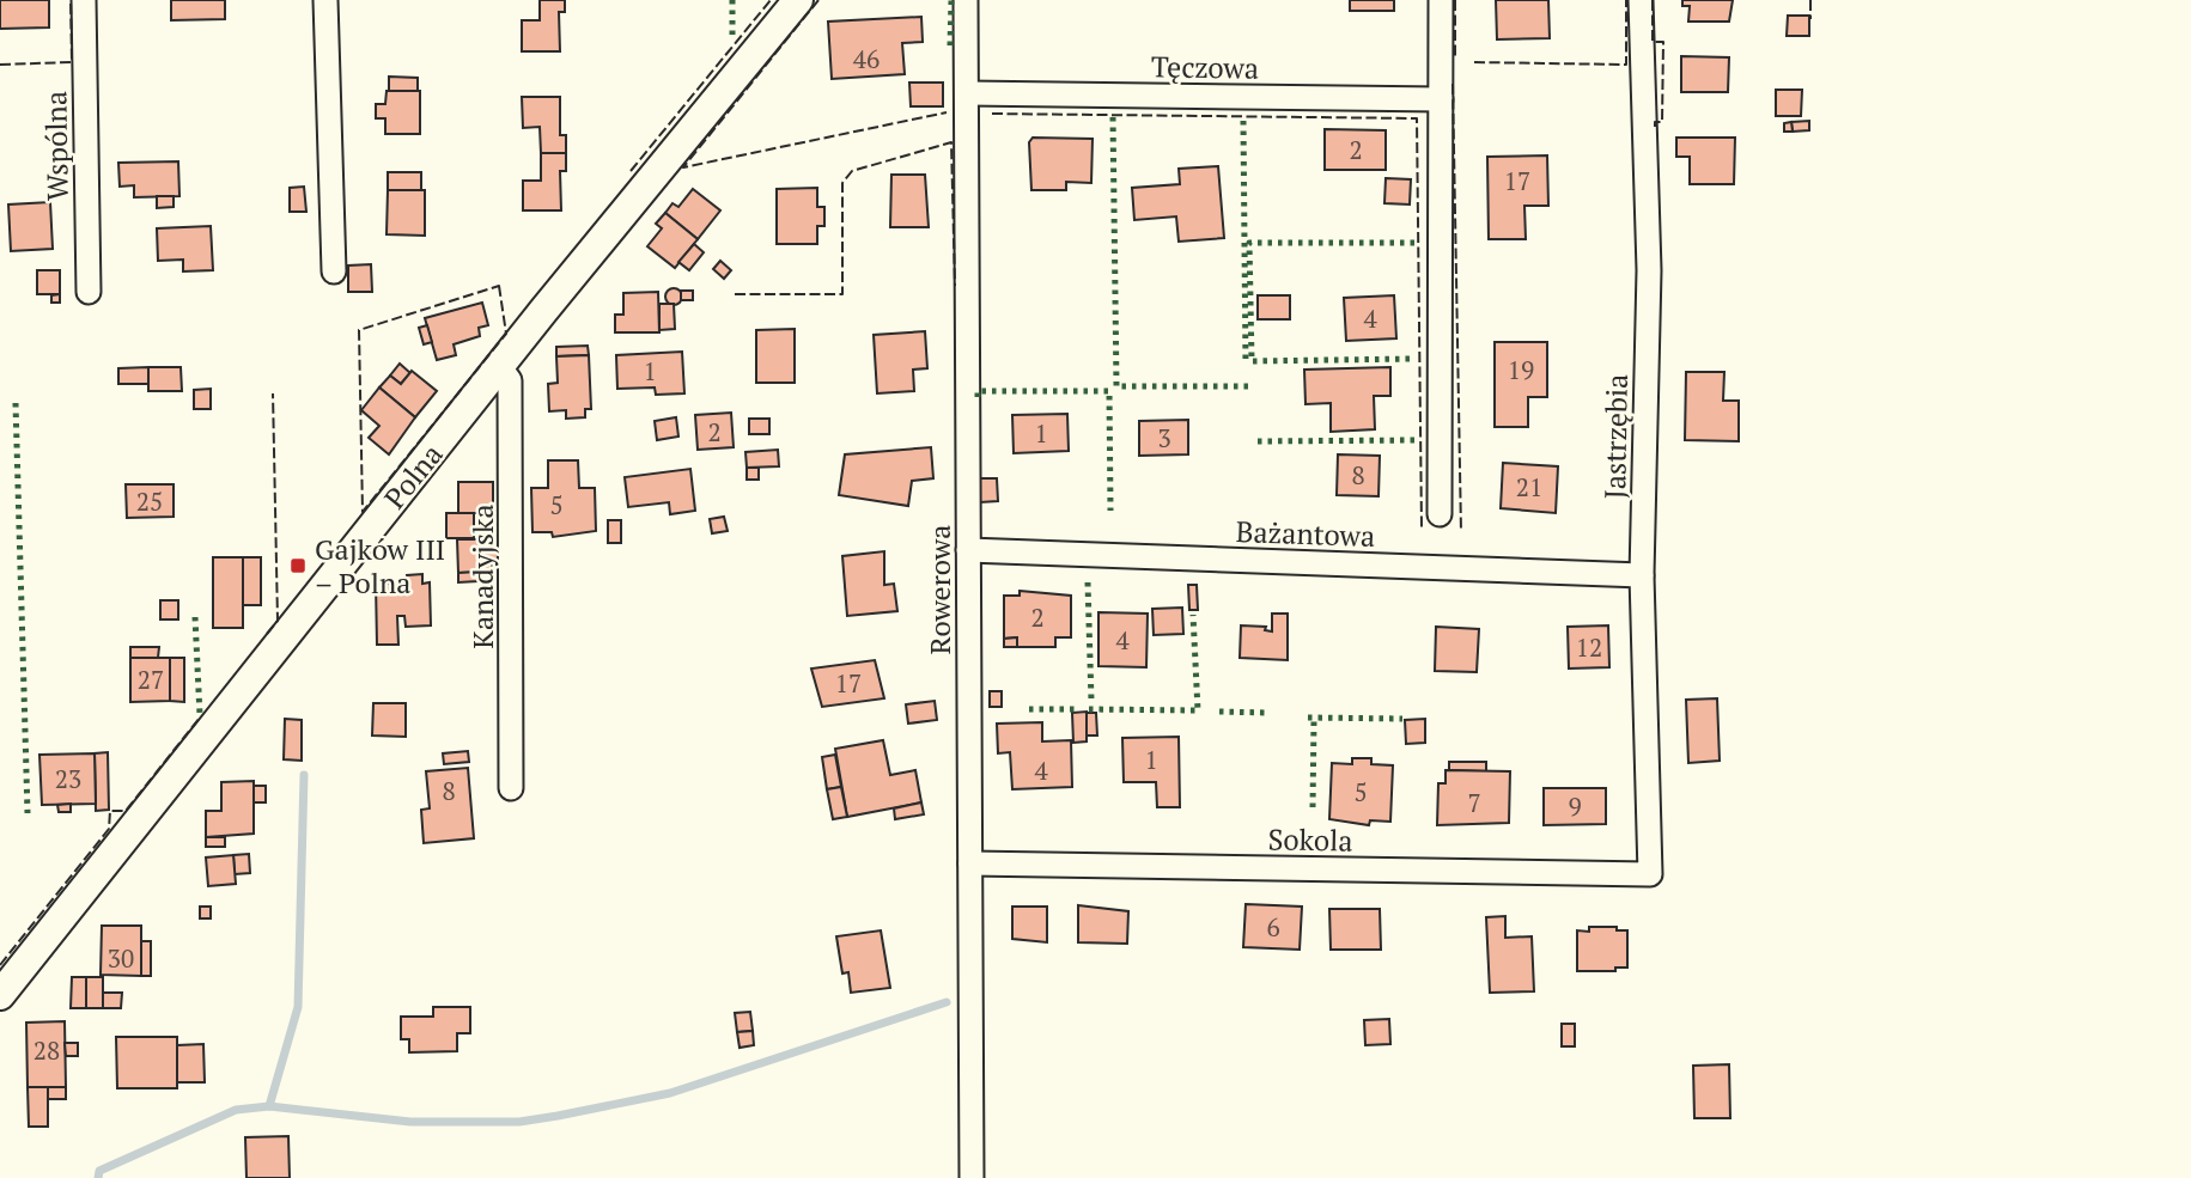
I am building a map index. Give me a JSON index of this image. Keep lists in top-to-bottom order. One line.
{"streets":{"street":["Tęczowa","Wspólna","Jastrzębia","Polna","Bażantowa","Kanadyjska","Rowerowa","Sokola"]},"crossings":[["Tęczowa","Rowerowa"],["Jastrzębia","Bażantowa"],["Jastrzębia","Sokola"],["Polna","Kanadyjska"],["Bażantowa","Rowerowa"],["Rowerowa","Sokola"]],"places":{"transit":["Gajków III – Polna"]},"house_numbers":["46","2","17","4","19","1","2","1","3","8","21","25","5","2","4","12","27","17","1","4","23","8","5","7","9","6","30","28"]}
